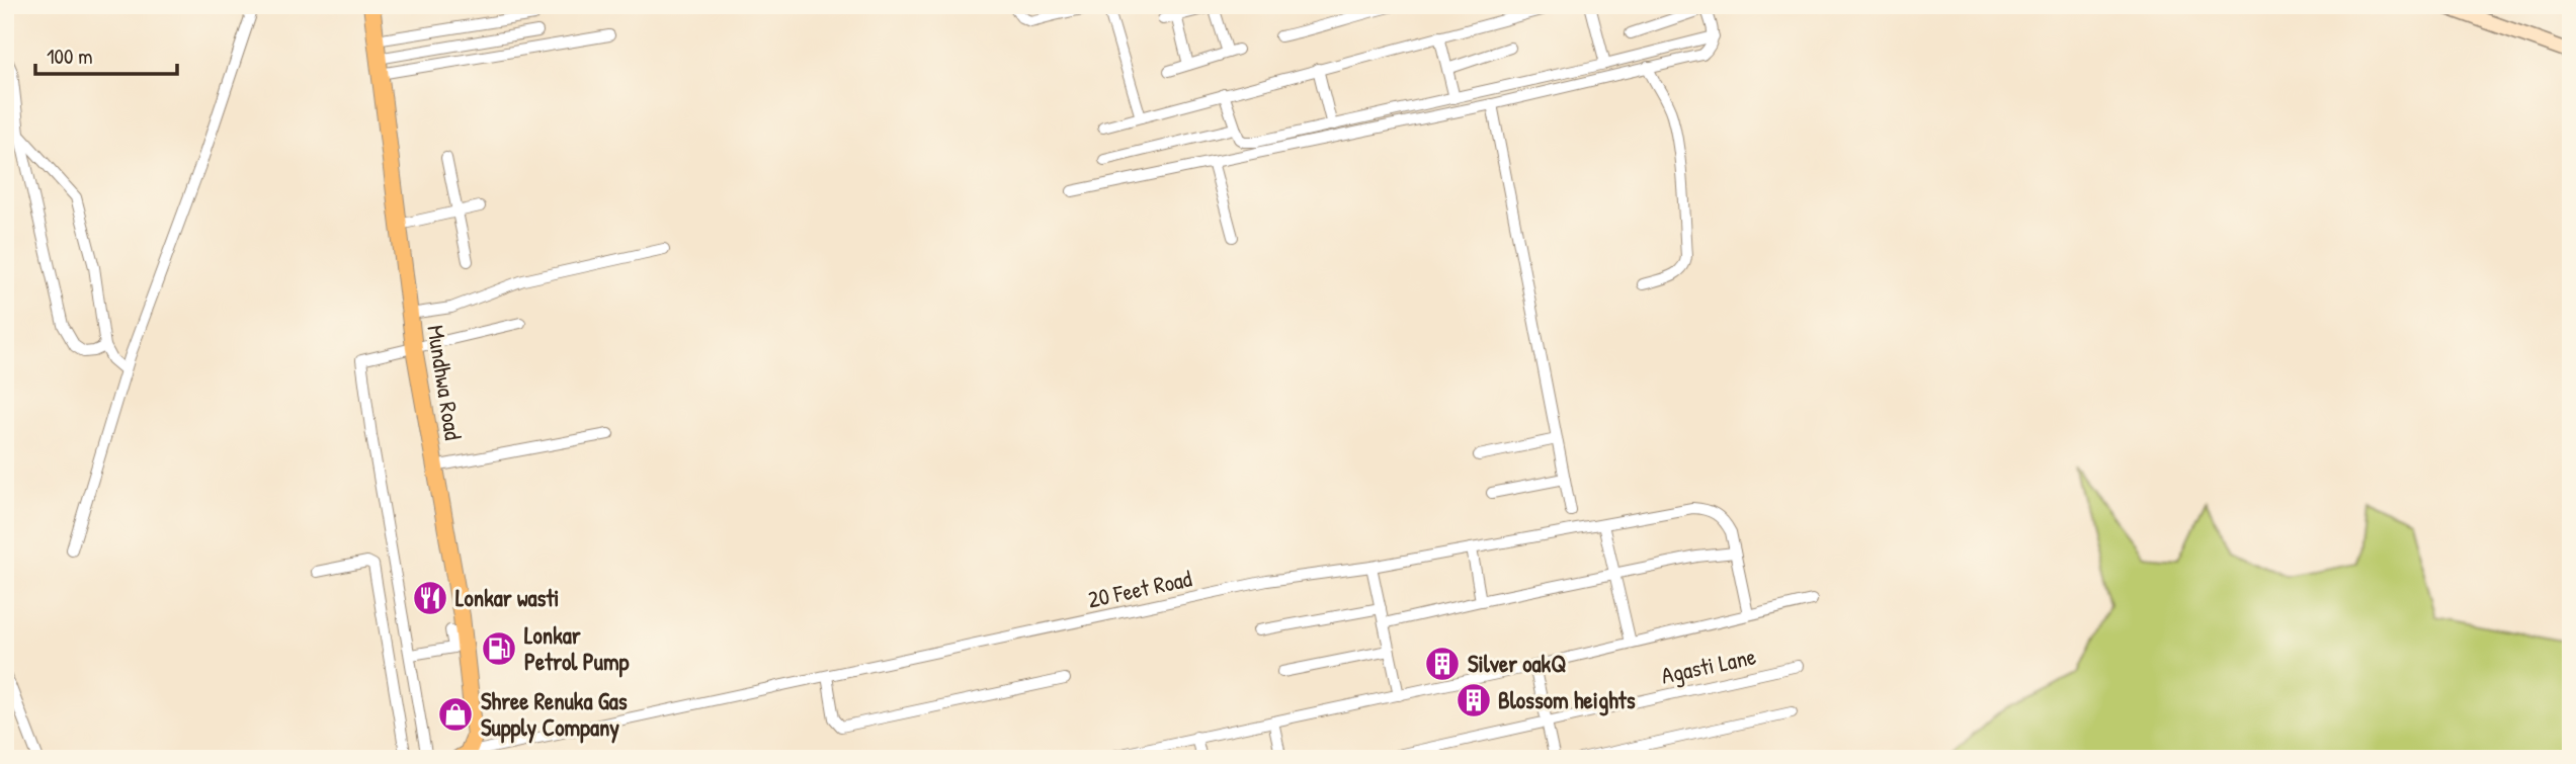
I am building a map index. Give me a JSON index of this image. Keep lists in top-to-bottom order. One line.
{"streets":{"main road":["Mundhwa Road"],"street":["20 Feet Road","Agasti Lane"]},"crossings":[["Mundhwa Road","20 Feet Road"]],"places":{"restaurant":["Lonkar wasti"],"fuel station":["Lonkar Petrol Pump"],"building":["Silver oakQ","Blossom heights"],"shop":["Shree Renuka Gas Supply Company"]},"scale_bar":"100 m"}
